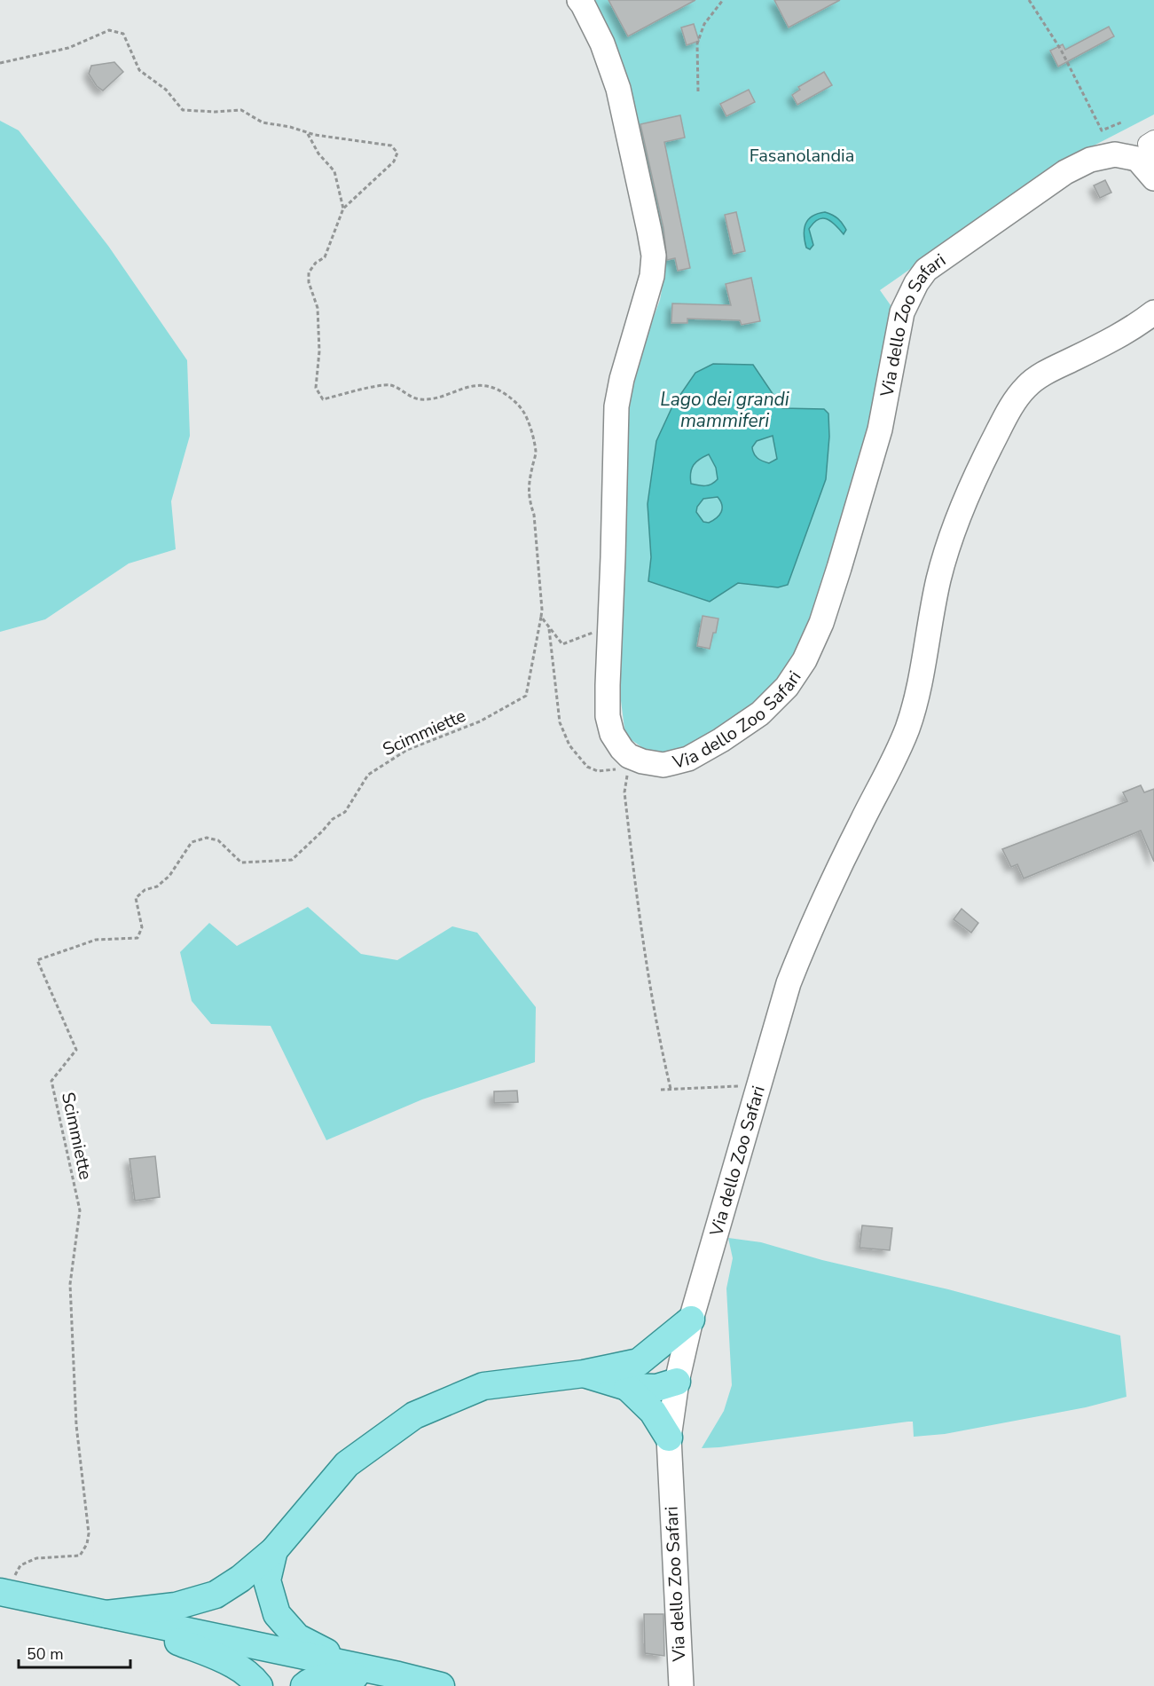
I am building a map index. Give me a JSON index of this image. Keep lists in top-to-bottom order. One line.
{"streets":{"street":["Via dello Zoo Safari"],"path":["Scimmiette"]},"water":["Lago dei grandi mammiferi"],"parks":["Fasanolandia"],"scale_bar":"50 m"}
